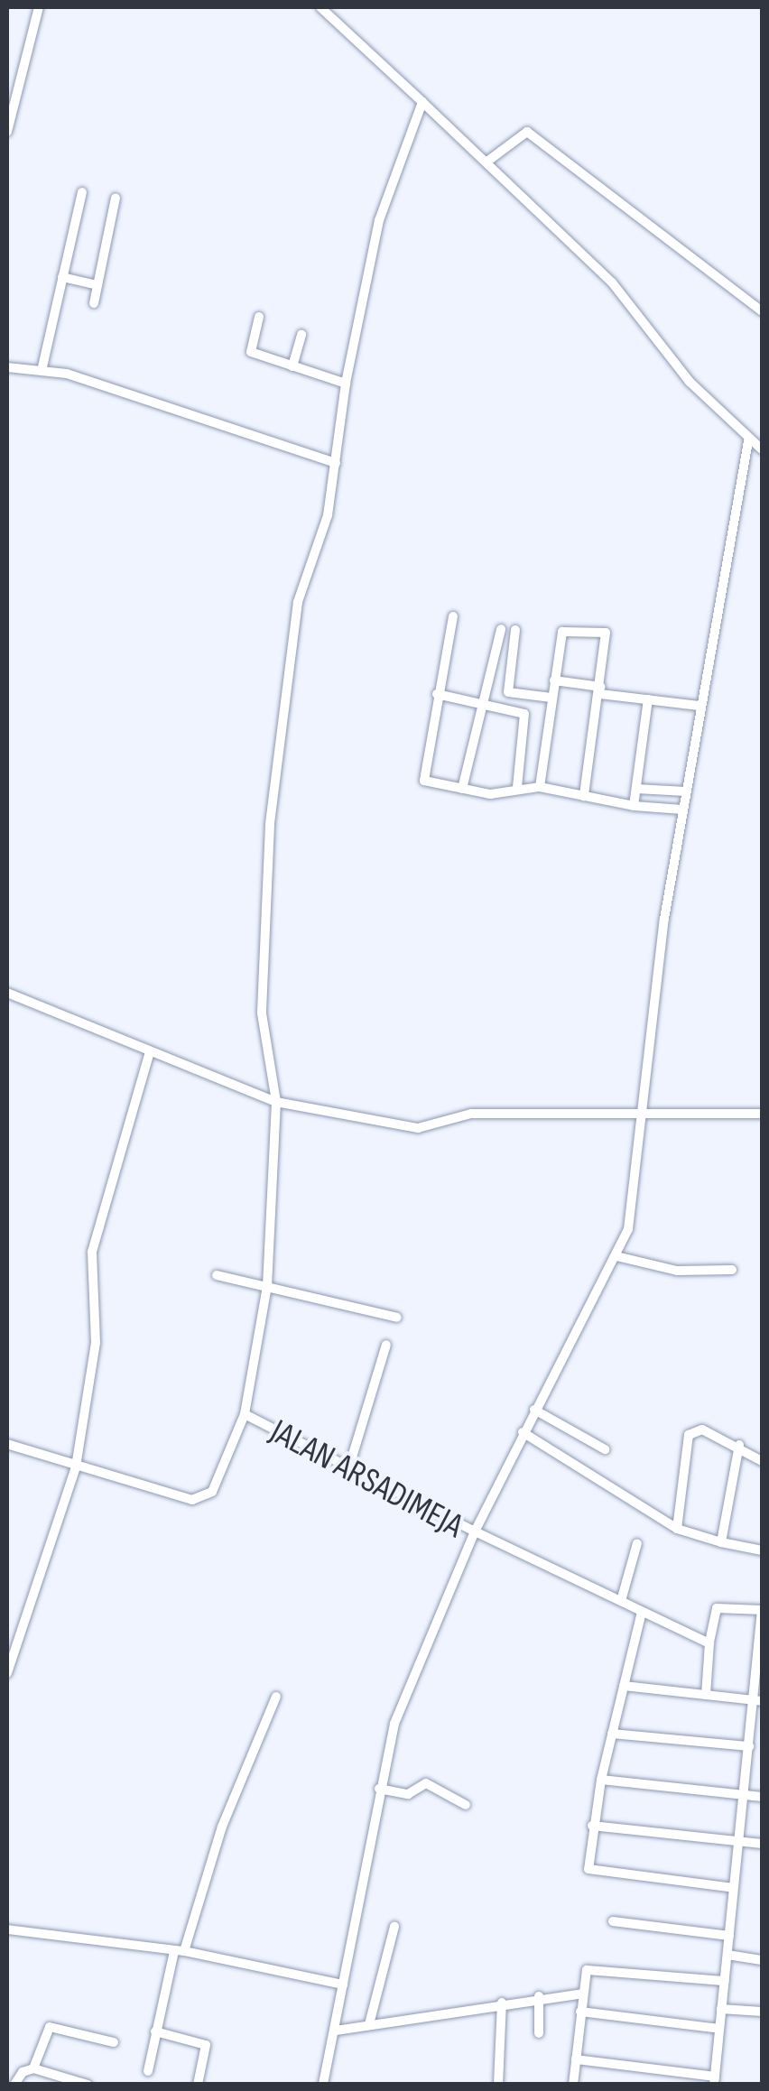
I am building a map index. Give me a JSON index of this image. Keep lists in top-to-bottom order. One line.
{"streets":{"street":["JALAN ARSADIMEJA"]}}
